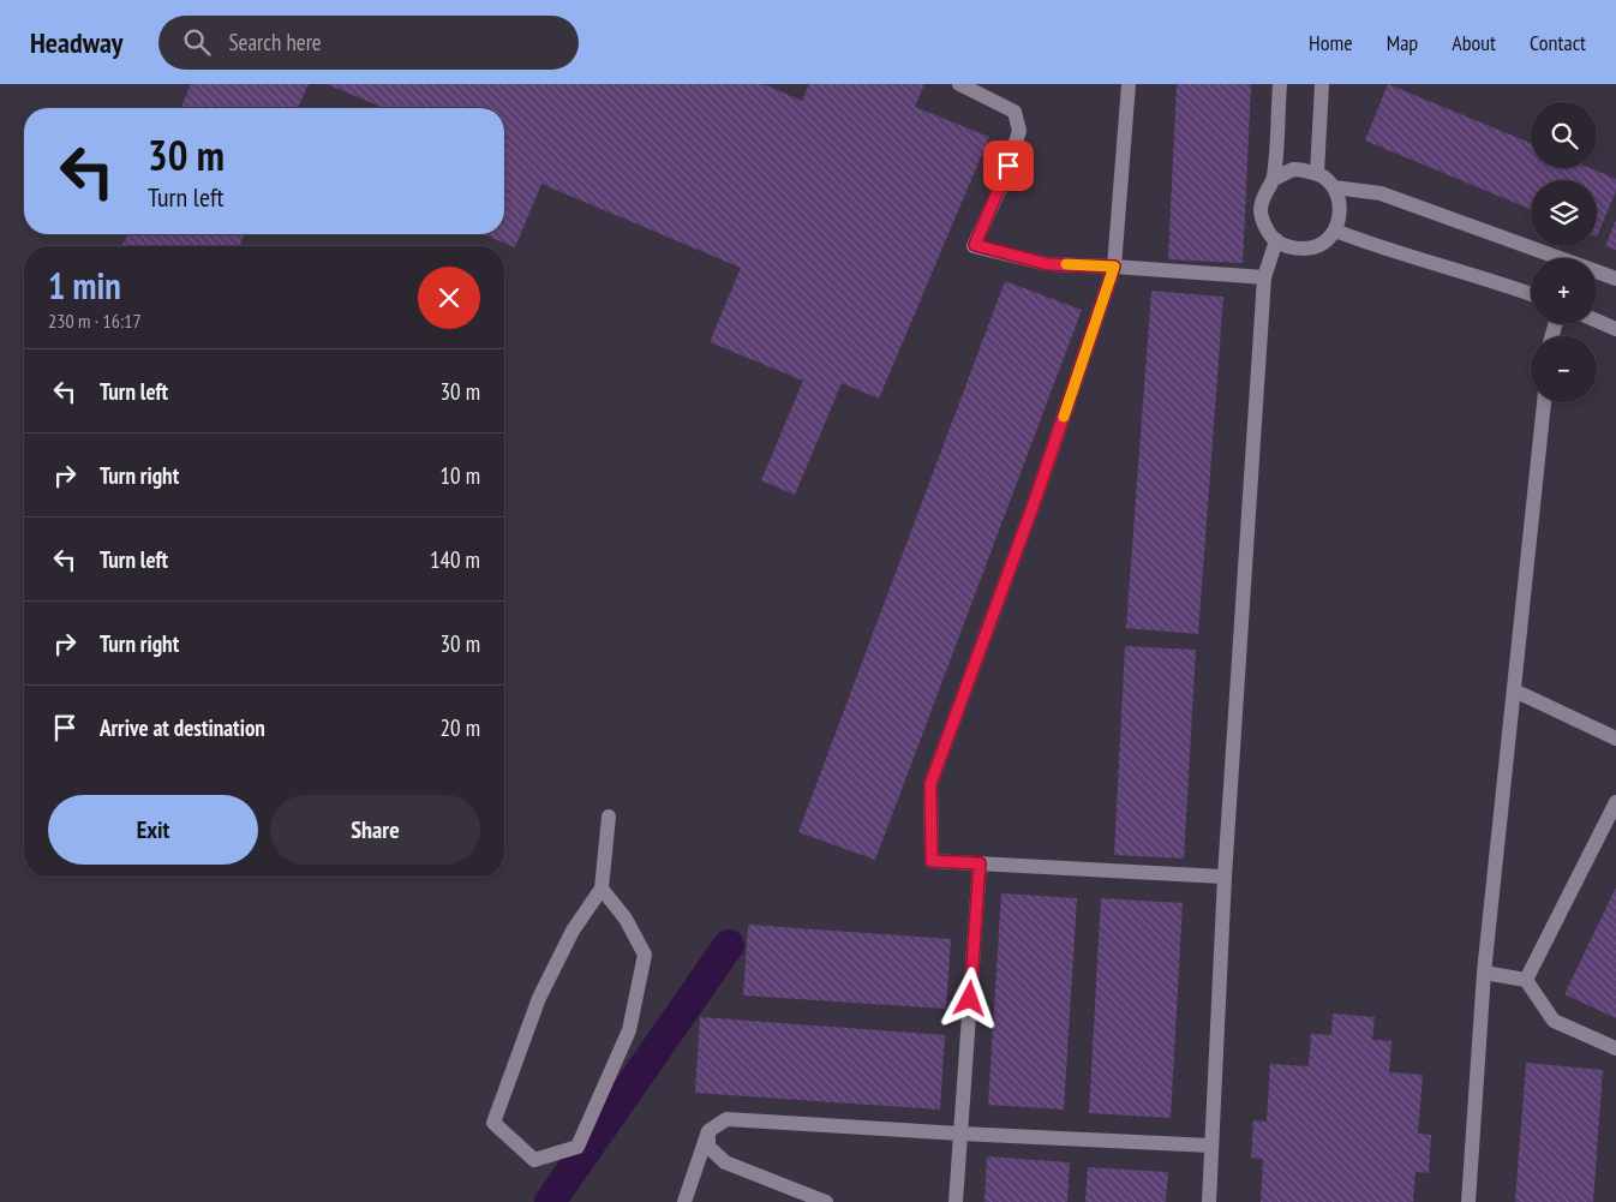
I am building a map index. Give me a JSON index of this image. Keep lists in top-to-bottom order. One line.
{"page":{"header":"Headway","search":"Search here","nav":["Home","Map","About","Contact"],"map_buttons":["+","−"],"turn":["30 m","Turn left"],"heading":["1 min","230 m · 16:17"],"list":[{"name":"Turn left","value":"30 m"},{"name":"Turn right","value":"10 m"},{"name":"Turn left","value":"140 m"},{"name":"Turn right","value":"30 m"},{"name":"Arrive at destination","value":"20 m"}],"buttons":["Exit","Share"]}}
